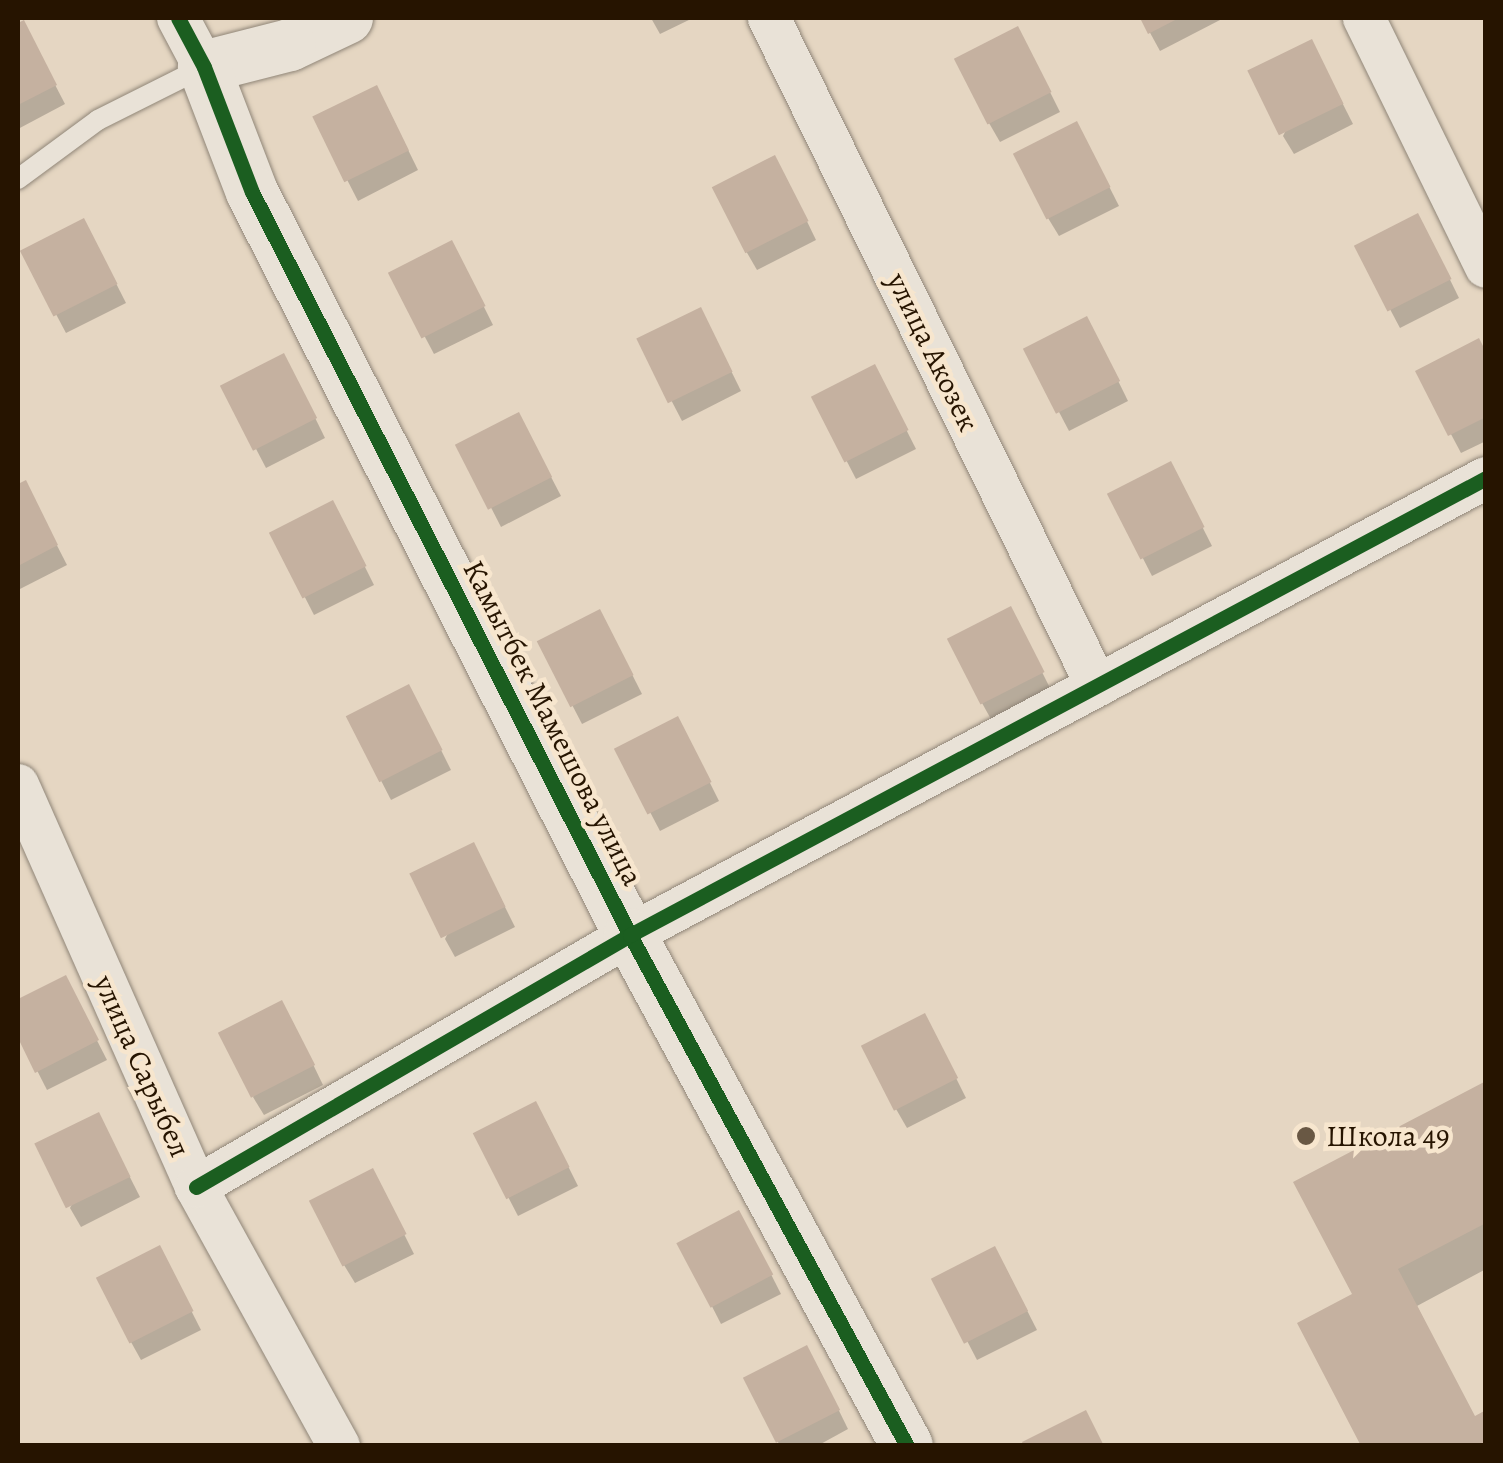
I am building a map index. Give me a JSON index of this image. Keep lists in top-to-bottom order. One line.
{"streets":{"street":["улица Акозек","Камытбек Мамешова улица","улица Сарыбел"]},"places":["Школа 49"]}
